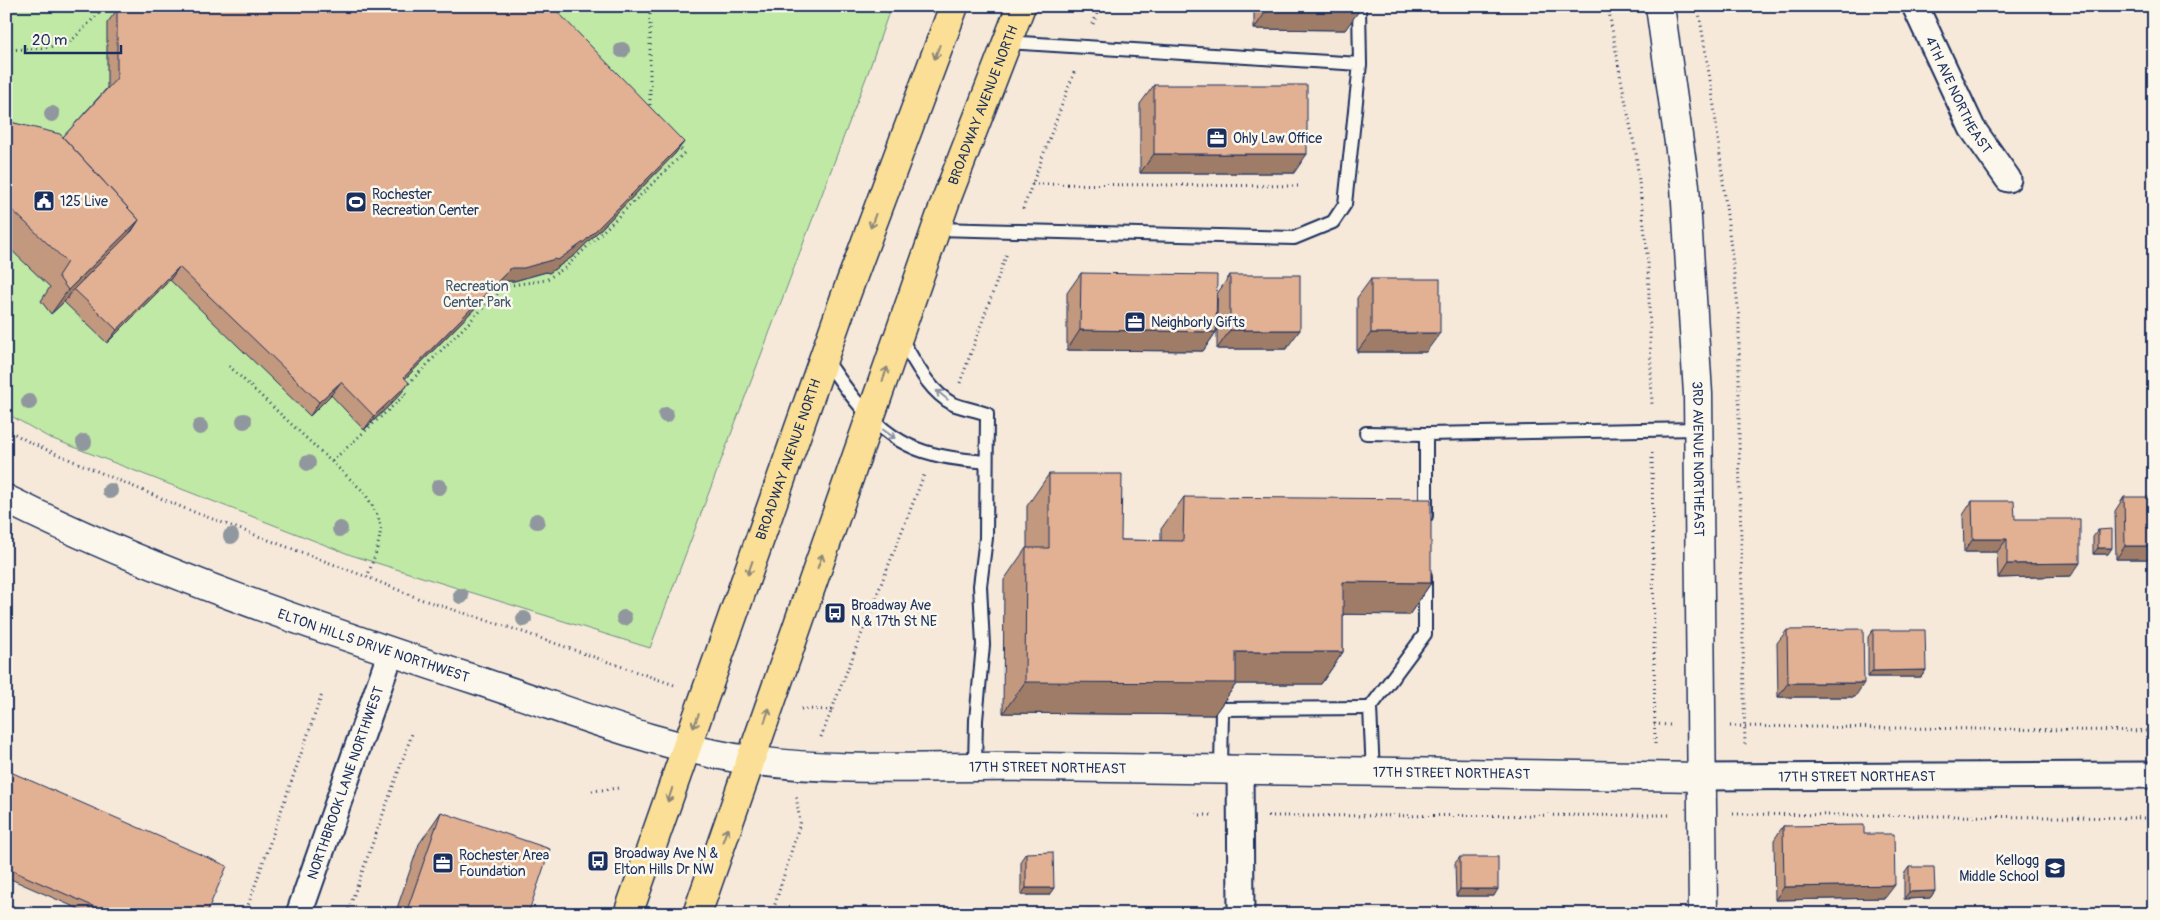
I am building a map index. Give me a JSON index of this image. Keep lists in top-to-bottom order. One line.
{"streets":{"main road":["BROADWAY AVENUE NORTH"],"street":["4TH AVE NORTHEAST","3RD AVENUE NORTHEAST","ELTON HILLS DRIVE NORTHWEST","17TH STREET NORTHEAST","NORTHBROOK LANE NORTHWEST"]},"crossings":[["BROADWAY AVENUE NORTH","ELTON HILLS DRIVE NORTHWEST"],["BROADWAY AVENUE NORTH","17TH STREET NORTHEAST"],["3RD AVENUE NORTHEAST","17TH STREET NORTHEAST"],["ELTON HILLS DRIVE NORTHWEST","17TH STREET NORTHEAST"],["ELTON HILLS DRIVE NORTHWEST","NORTHBROOK LANE NORTHWEST"]],"parks":["Recreation Center Park"],"places":{"office":["Ohly Law Office","Neighborly Gifts","Rochester Area Foundation"],"public building":["125 Live"],"sports":["Rochester Recreation Center"],"bus stop":["Broadway Ave N & 17th St NE","Broadway Ave N & Elton Hills Dr NW"],"school or university":["Kellogg Middle School"]},"scale_bar":"20 m"}
